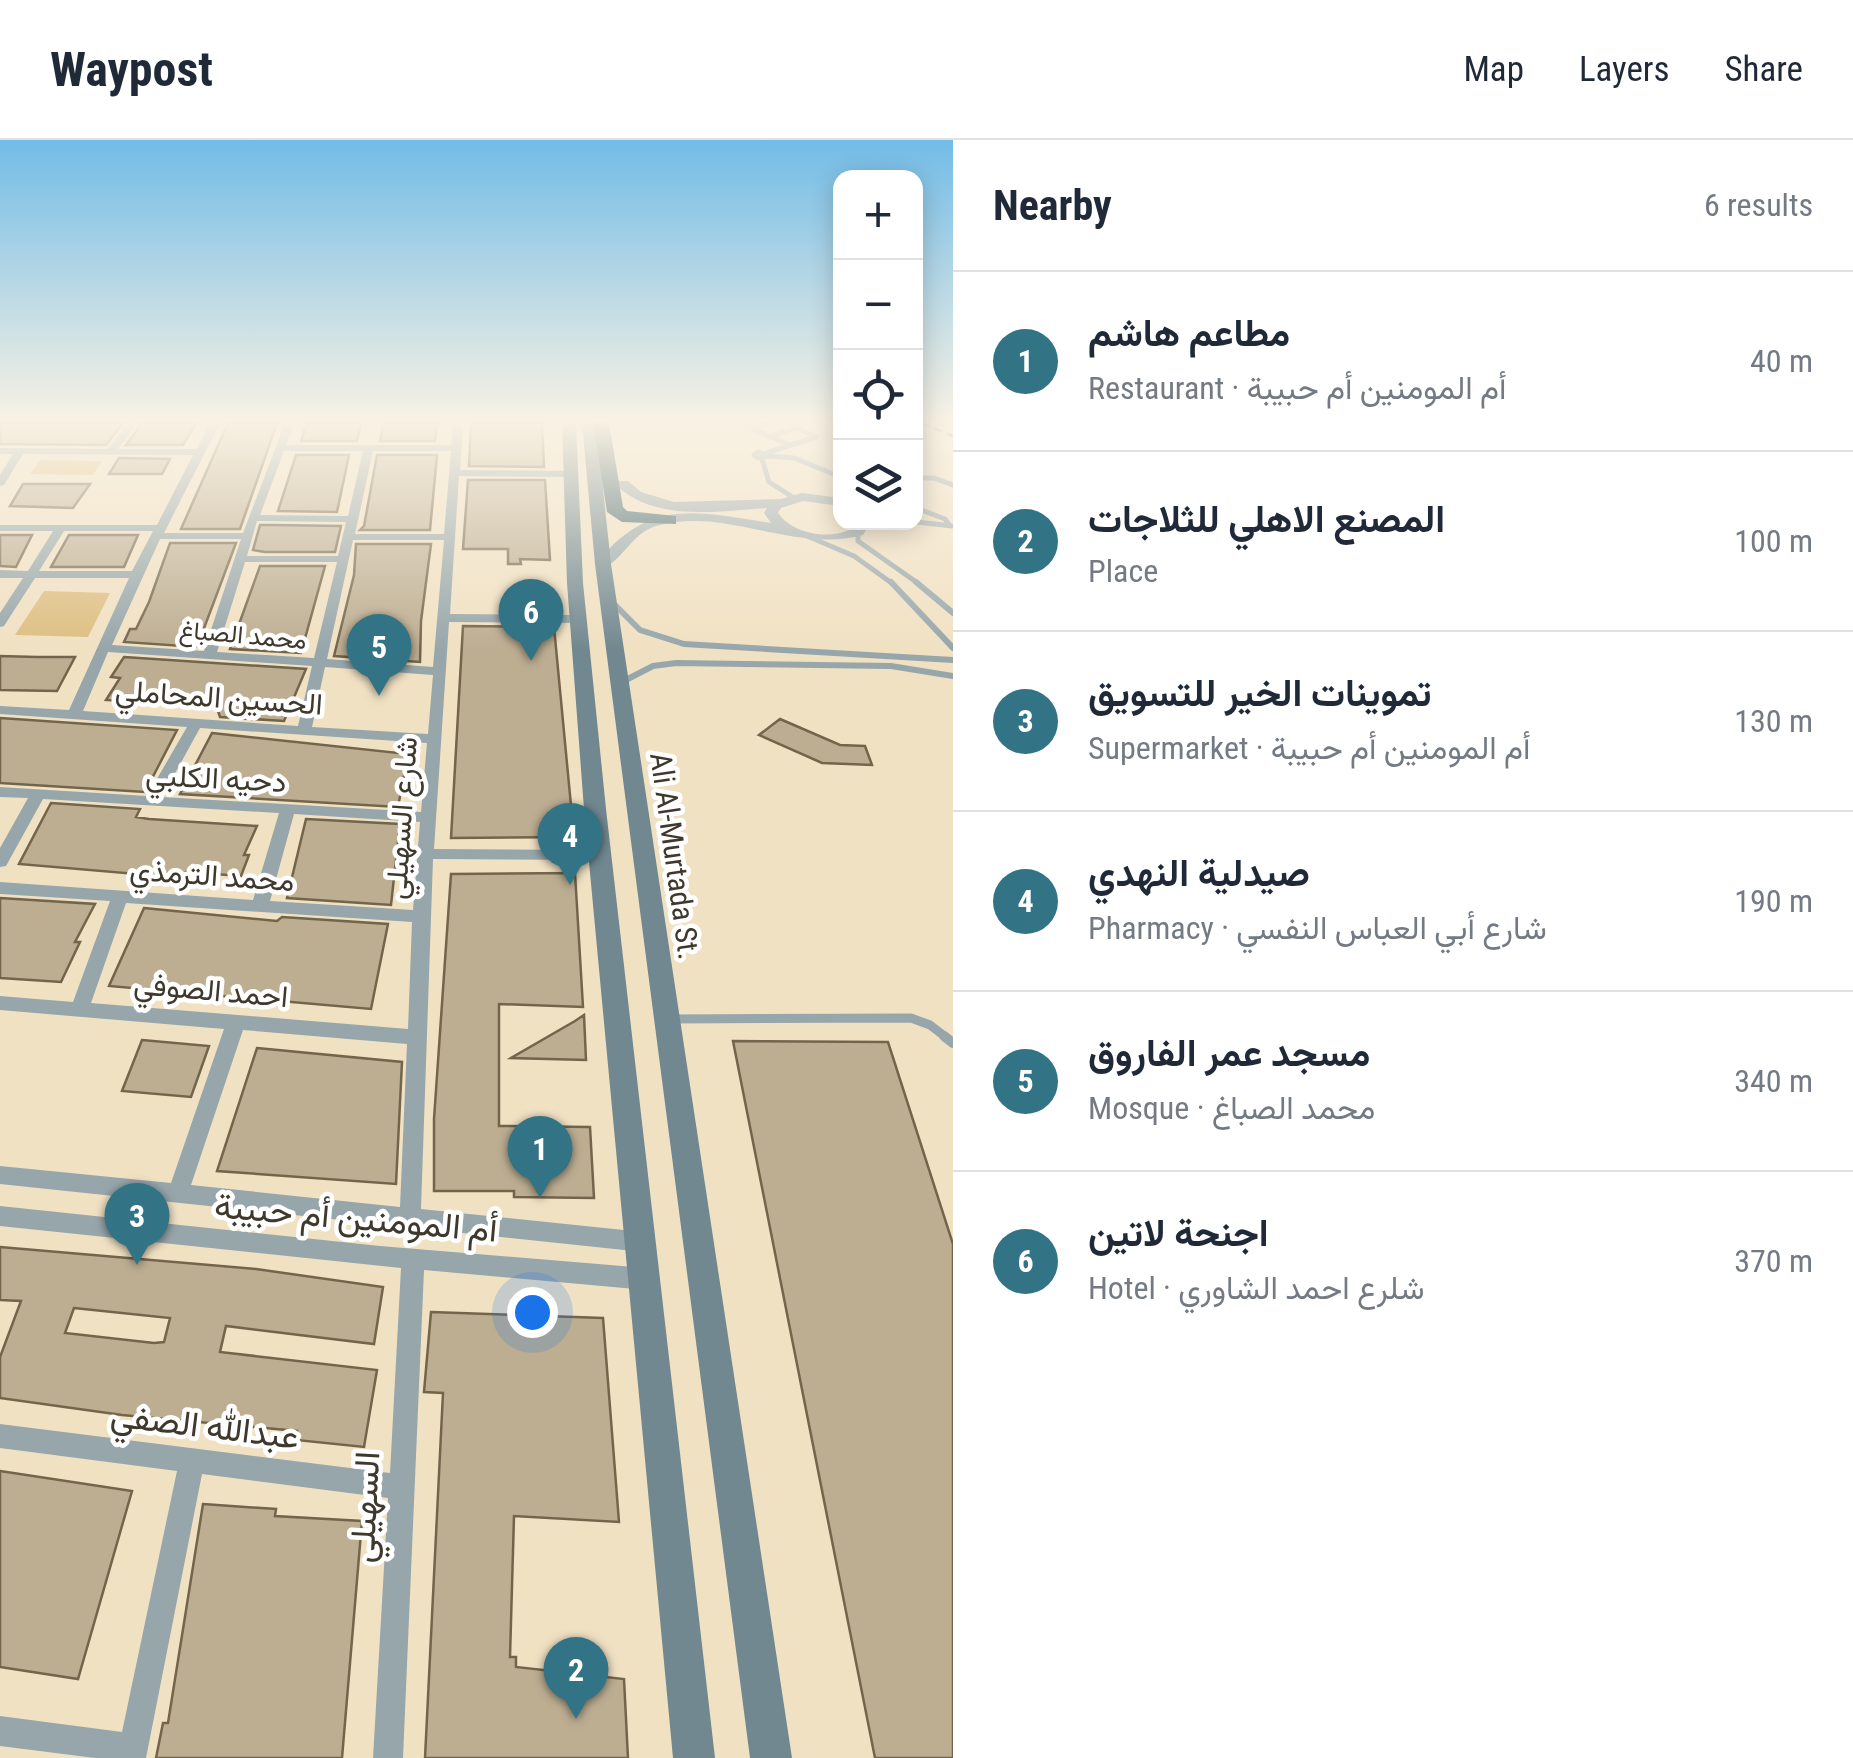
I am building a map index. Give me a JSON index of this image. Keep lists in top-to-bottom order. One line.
{"streets":{"main road":["Ali Al-Murtada St."],"street":["محمد الصباغ","الحسين المحاملي","دحيه الكلبي","شارع السهيلي","محمد الترمذي","احمد الصوفي","أم المومنين أم حبيبة","عبدالله الصفي","السهيلي"]},"crossings":[["محمد الصباغ","شارع السهيلي"],["الحسين المحاملي","شارع السهيلي"],["دحيه الكلبي","شارع السهيلي"],["شارع السهيلي","محمد الترمذي"],["شارع السهيلي","احمد الصوفي"],["شارع السهيلي","أم المومنين أم حبيبة"],["أم المومنين أم حبيبة","السهيلي"],["عبدالله الصفي","السهيلي"]],"page":{"header":"Waypost","nav":["Map","Layers","Share"],"heading":["Nearby","6 results"],"map_buttons":["+","−"],"list":[{"mark":"1","name":"مطاعم هاشم","note":"Restaurant · أم المومنين أم حبيبة","value":"40 m"},{"mark":"2","name":"المصنع الاهلي للثلاجات","note":"Place","value":"100 m"},{"mark":"3","name":"تموينات الخير للتسويق","note":"Supermarket · أم المومنين أم حبيبة","value":"130 m"},{"mark":"4","name":"صيدلية النهدي","note":"Pharmacy · شارع أبي العباس النفسي","value":"190 m"},{"mark":"5","name":"مسجد عمر الفاروق","note":"Mosque · محمد الصباغ","value":"340 m"},{"mark":"6","name":"اجنحة لاتين","note":"Hotel · شلرع احمد الشاوري","value":"370 m"}],"pins":["6","5","4","1","3","2"]}}
